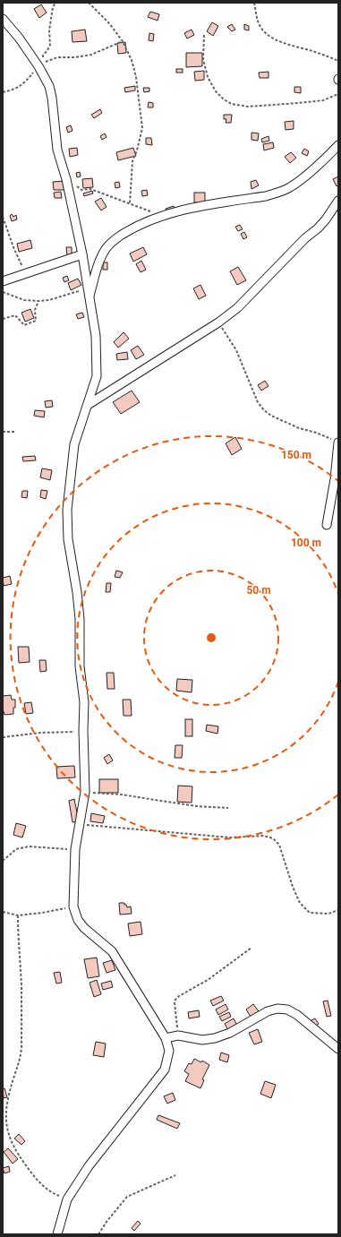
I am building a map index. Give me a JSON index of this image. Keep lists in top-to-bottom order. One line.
{"rings":["150 m","100 m","50 m"]}
